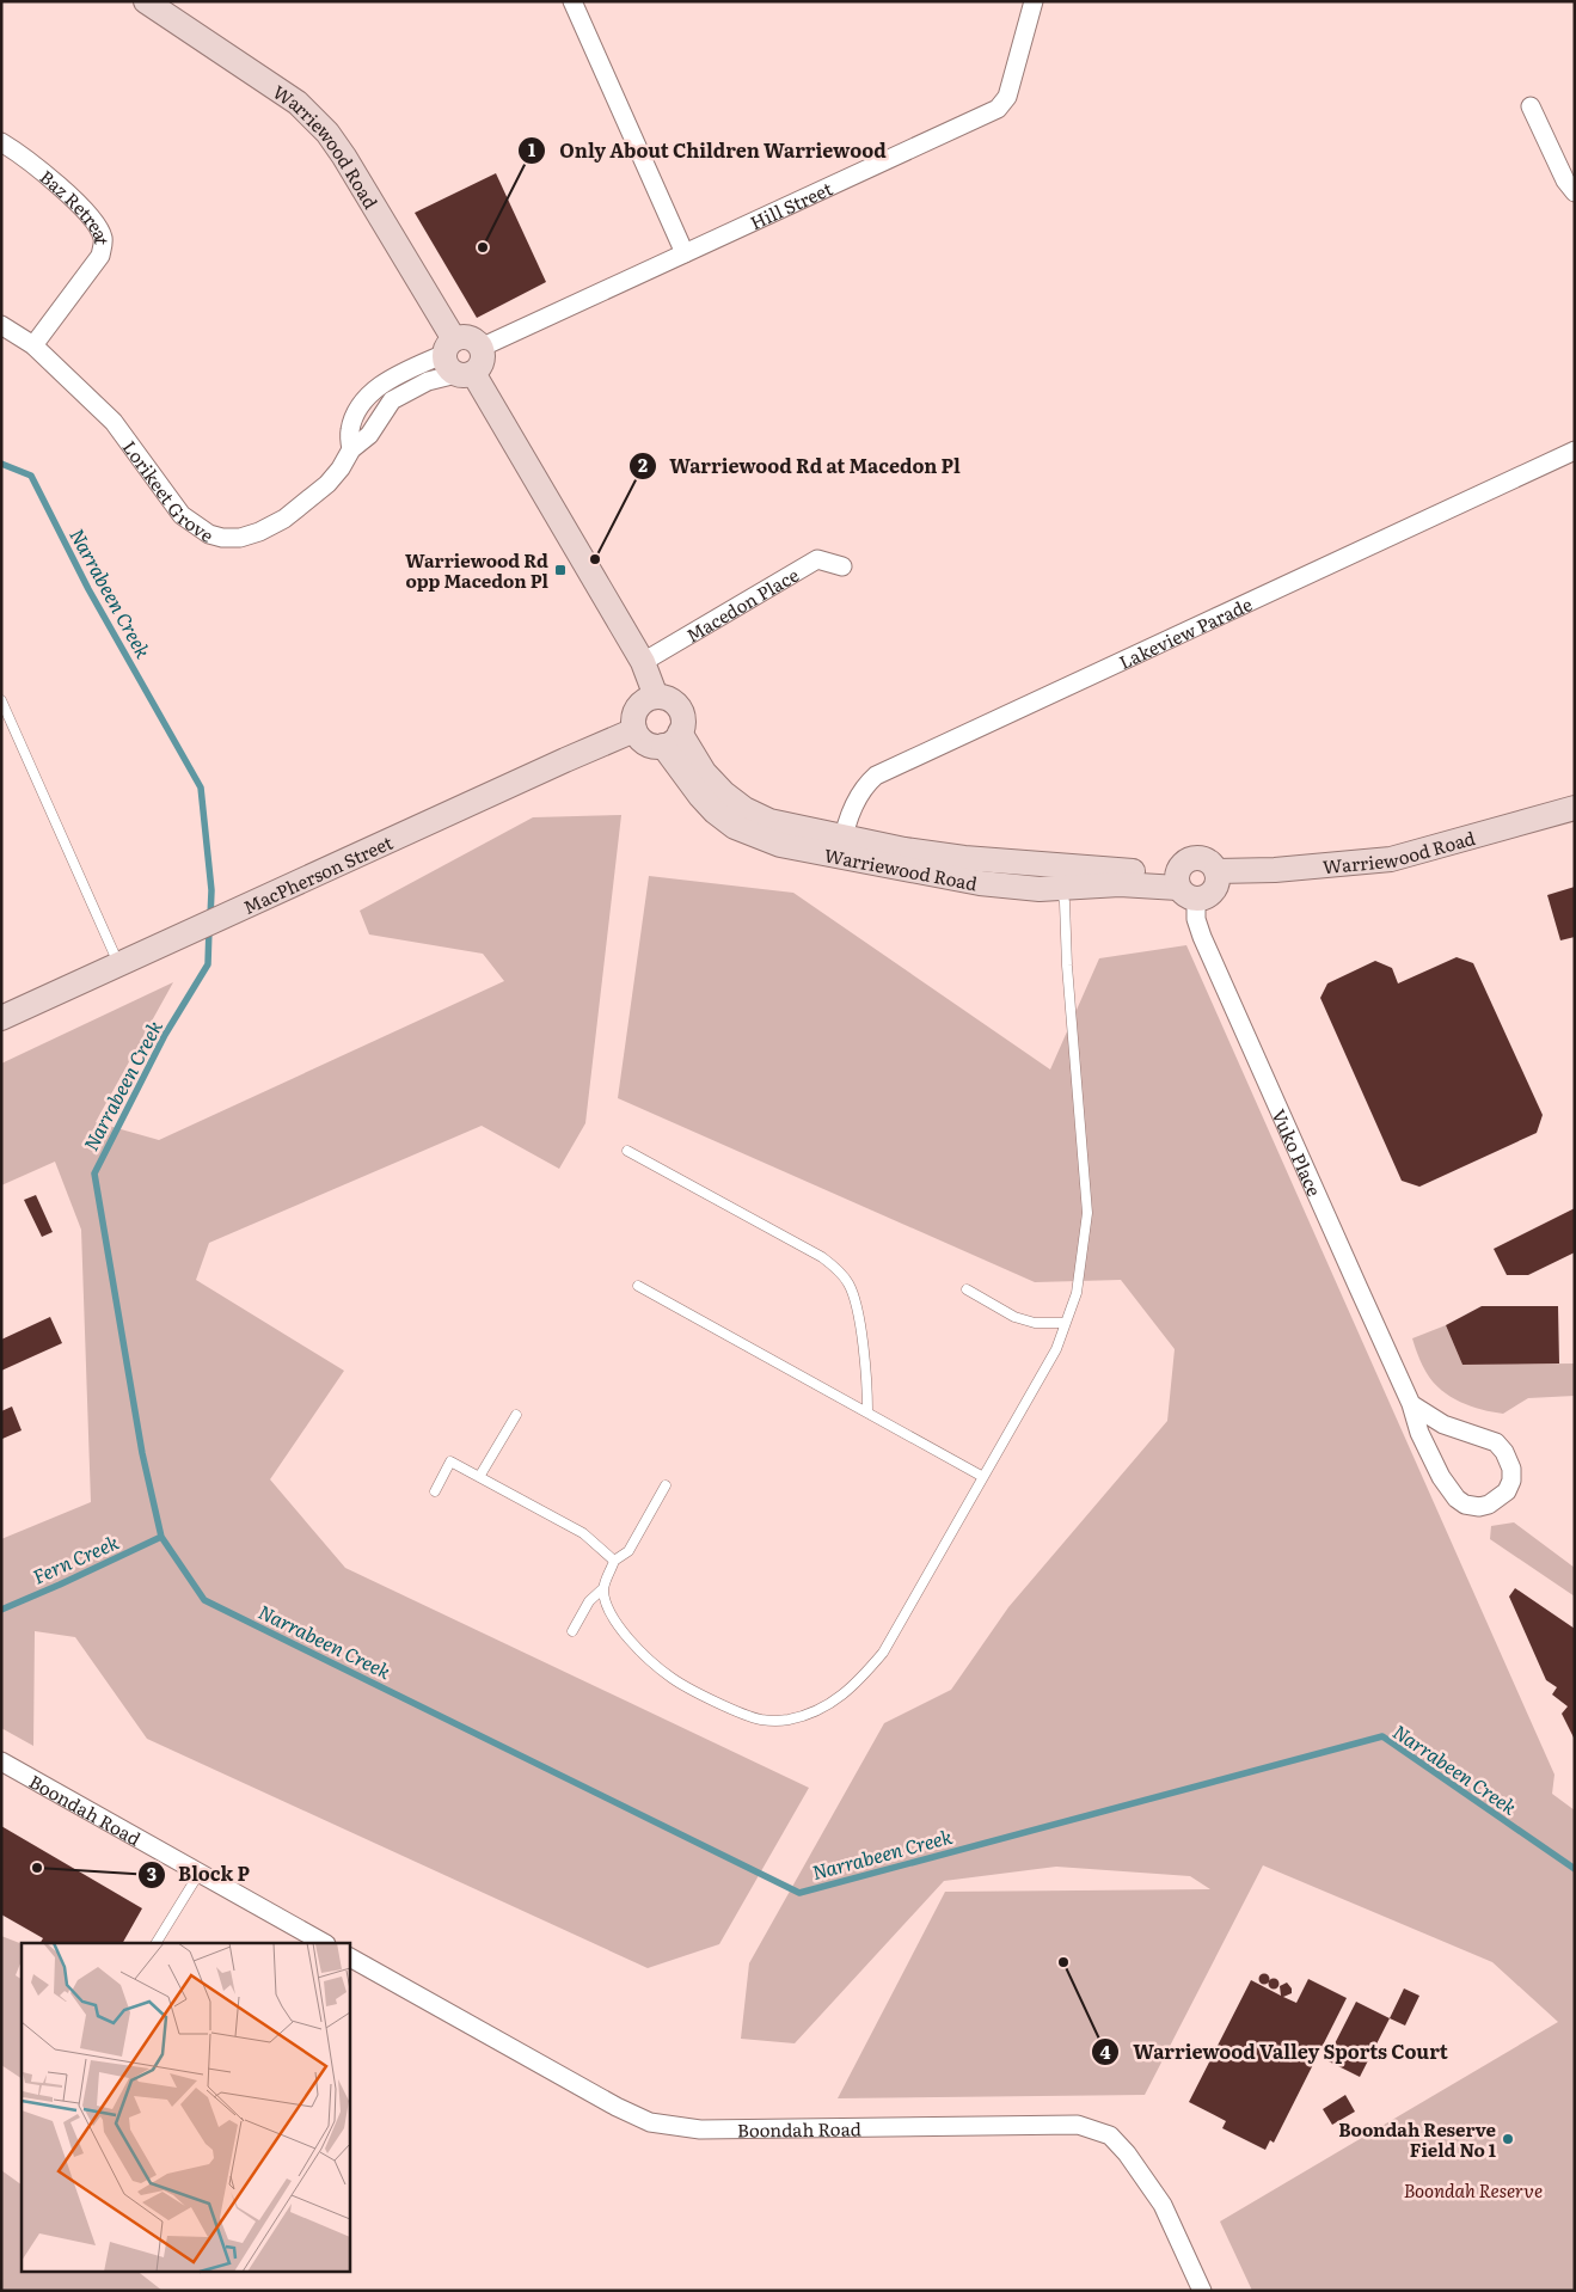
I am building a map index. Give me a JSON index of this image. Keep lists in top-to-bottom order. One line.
{"streets":{"street":["Warriewood Road","Hill Street","Baz Retreat","Lorikeet Grove","Macedon Place","Lakeview Parade","MacPherson Street","Vuko Place","Boondah Road"]},"crossings":[["Warriewood Road","Lorikeet Grove"],["Warriewood Road","Macedon Place"],["Warriewood Road","Lakeview Parade"],["Warriewood Road","MacPherson Street"],["Warriewood Road","Vuko Place"],["Baz Retreat","Lorikeet Grove"]],"water":["Narrabeen Creek","Fern Creek"],"parks":["Boondah Reserve"],"places":{"other":["Only About Children Warriewood","Warriewood Rd at Macedon Pl","Block P","Warriewood Valley Sports Court","Boondah Reserve Field No 1"],"transit":["Warriewood Rd opp Macedon Pl"]}}
